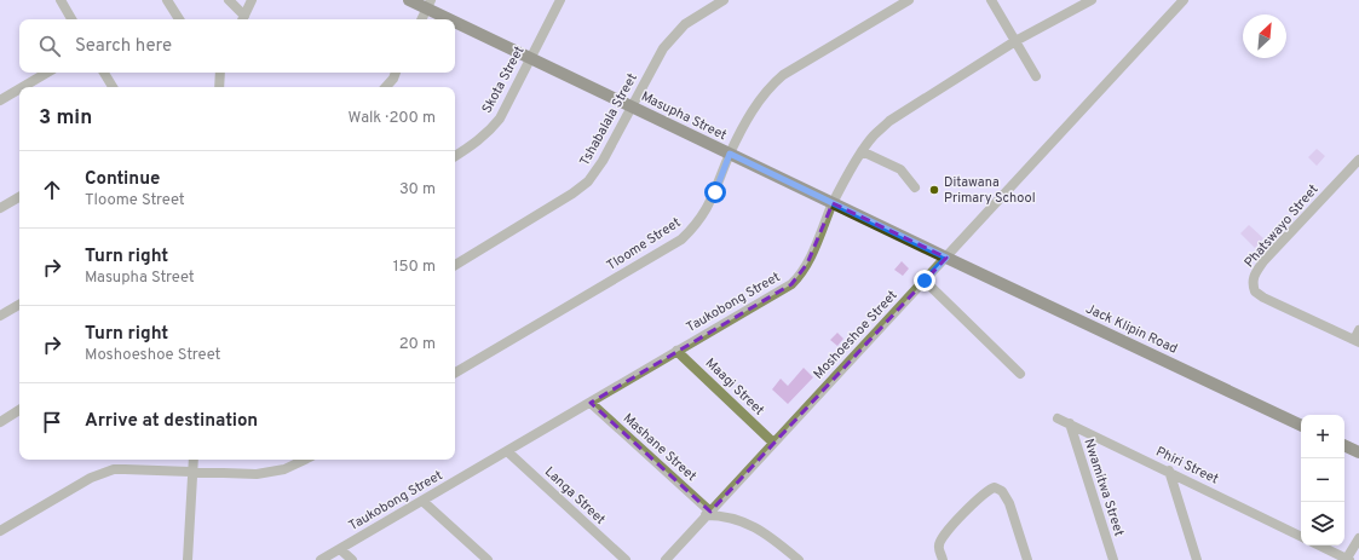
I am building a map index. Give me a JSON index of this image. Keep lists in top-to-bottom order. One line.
{"streets":{"main road":["Masupha Street","Jack Klipin Road"],"street":["Skota Street","Tshabalala Street","Phatswayo Street","Tloome Street","Taukobong Street","Moshoeshoe Street","Maagi Street","Mashane Street","Phiri Street","Nwamitwa Street","Langa Street"]},"crossings":[["Skota Street","Masupha Street"],["Masupha Street","Tshabalala Street"],["Masupha Street","Tloome Street"],["Masupha Street","Taukobong Street"],["Masupha Street","Jack Klipin Road"],["Masupha Street","Moshoeshoe Street"],["Taukobong Street","Maagi Street"],["Taukobong Street","Mashane Street"],["Taukobong Street","Langa Street"],["Jack Klipin Road","Moshoeshoe Street"],["Moshoeshoe Street","Maagi Street"],["Moshoeshoe Street","Mashane Street"],["Phiri Street","Nwamitwa Street"]],"places":["Ditawana Primary School"],"north":"top right","page":{"search":"Search here","heading":["3 min","Walk · 200 m"],"list":[["Continue","Tloome Street","30 m"],["Turn right","Masupha Street","150 m"],["Turn right","Moshoeshoe Street","20 m"],"Arrive at destination"],"map_buttons":["+","−"]}}
